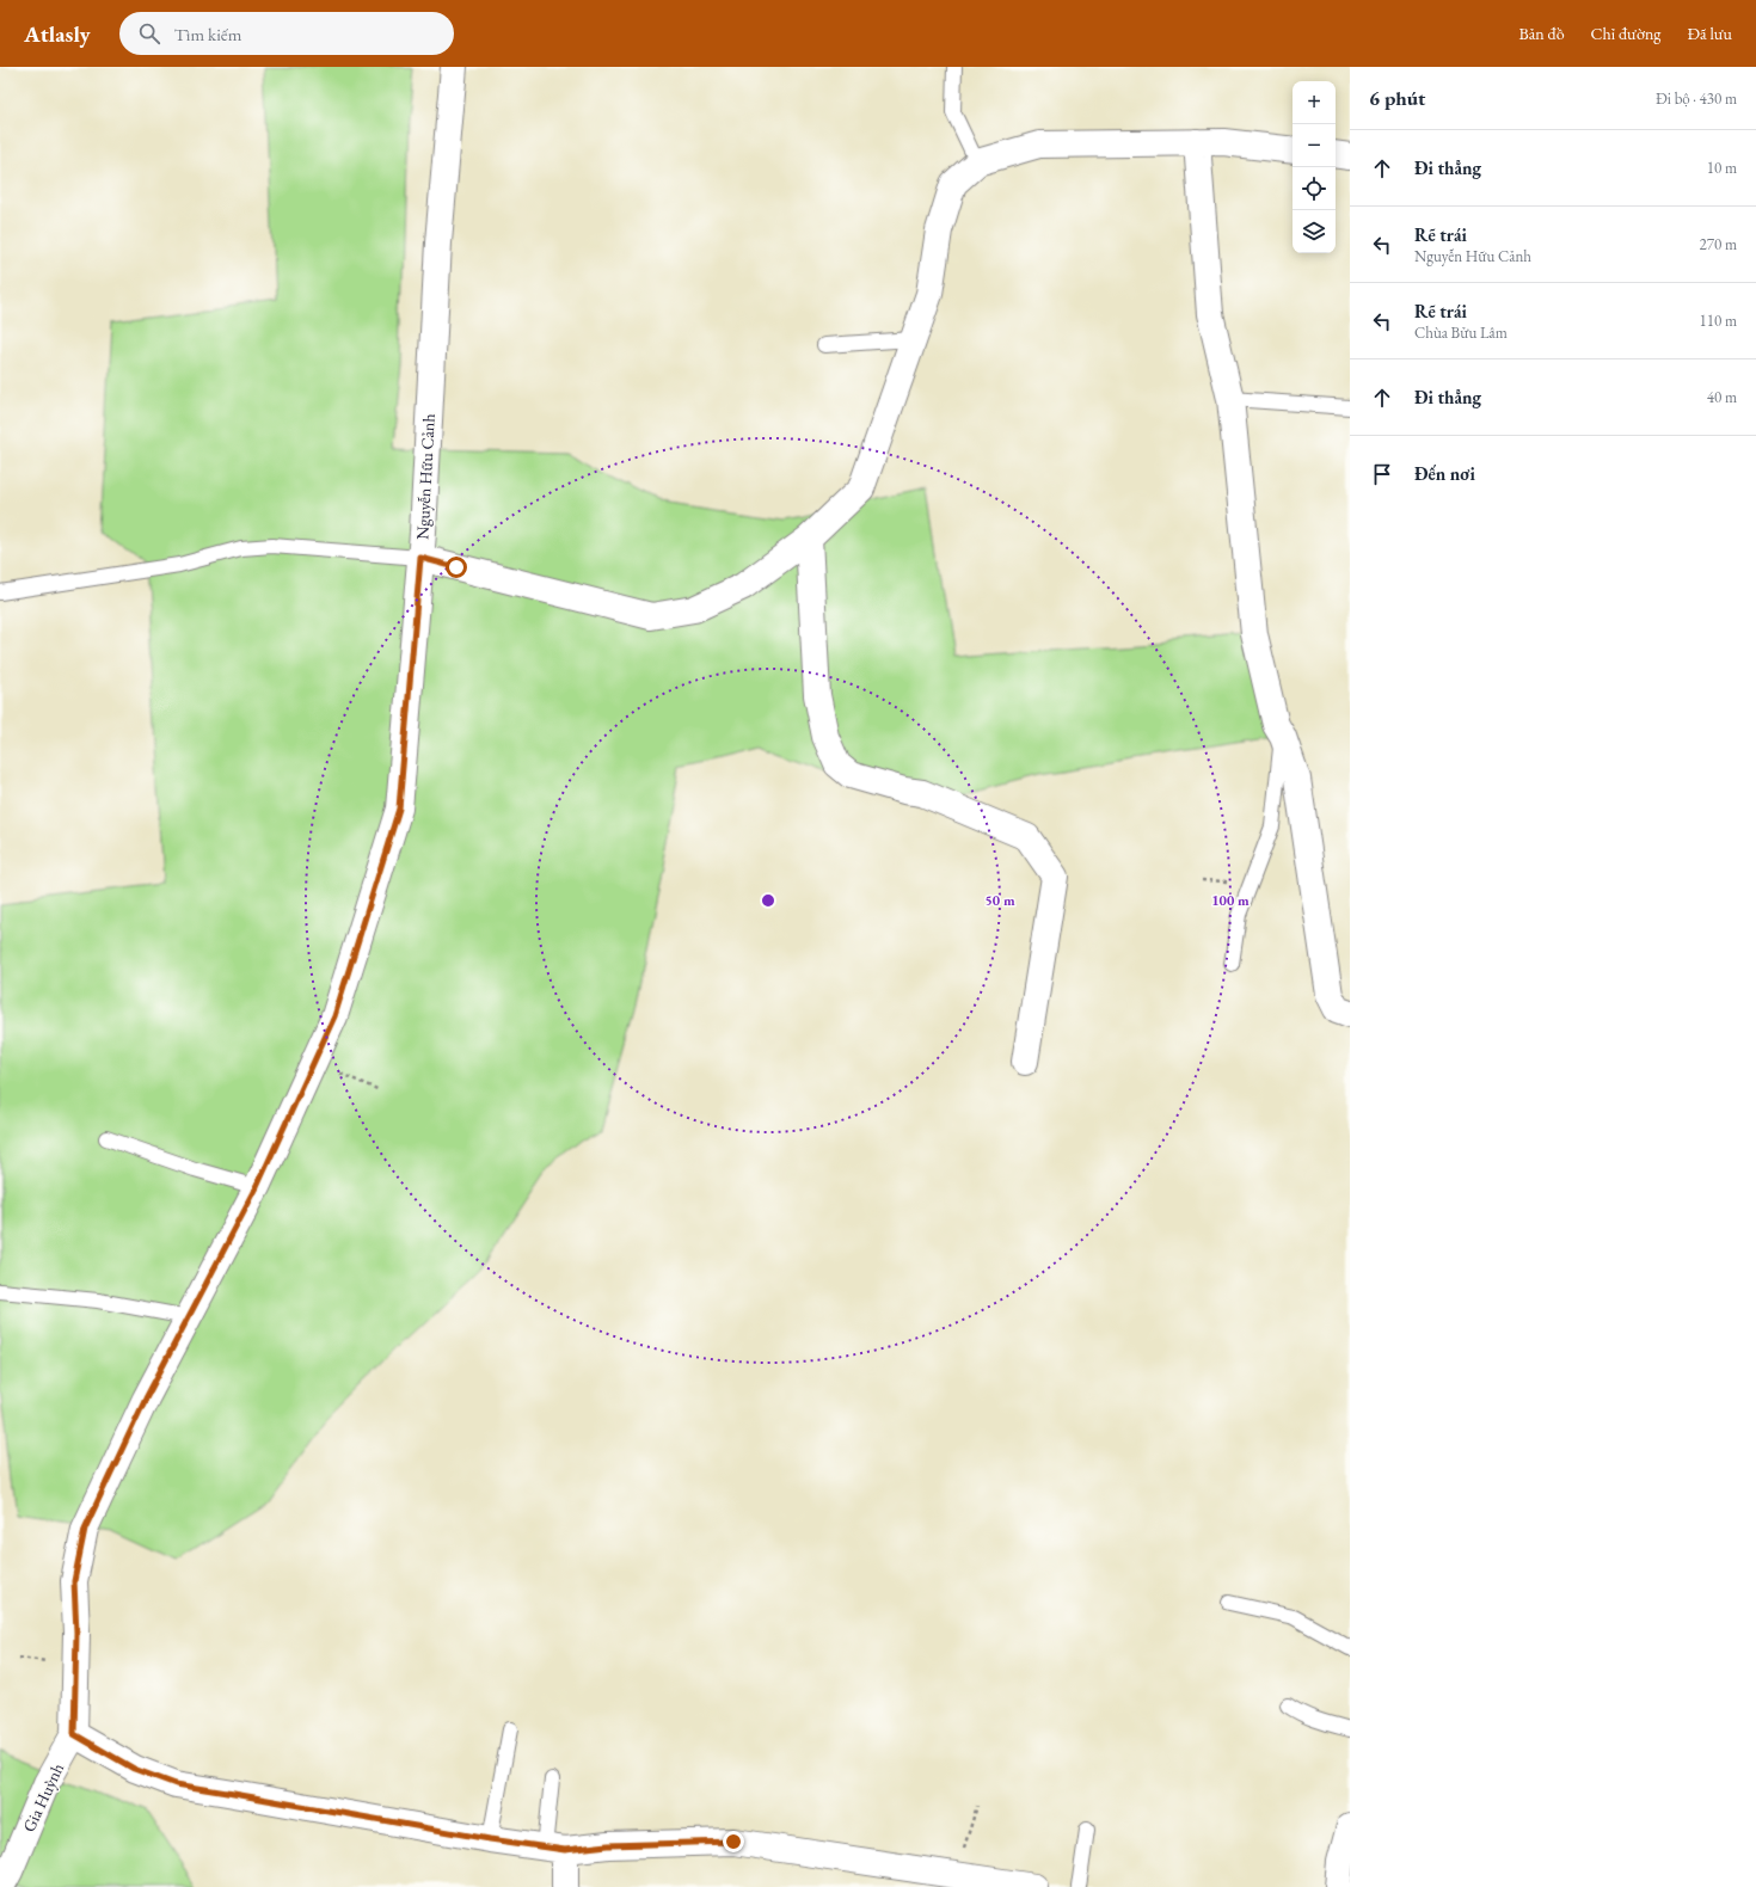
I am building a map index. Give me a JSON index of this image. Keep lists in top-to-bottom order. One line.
{"streets":{"street":["Nguyễn Hữu Cảnh","Gia Huỳnh"]},"crossings":[["Nguyễn Hữu Cảnh","Gia Huỳnh"]],"page":{"header":"Atlasly","search":"Tìm kiếm","nav":["Bản đồ","Chỉ đường","Đã lưu"],"heading":["6 phút","Đi bộ · 430 m"],"map_buttons":["+","−"],"list":[["Đi thẳng","10 m"],["Rẽ trái","Nguyễn Hữu Cảnh","270 m"],["Rẽ trái","Chùa Bửu Lâm","110 m"],["Đi thẳng","40 m"],"Đến nơi"]},"rings":["50 m","100 m"]}
